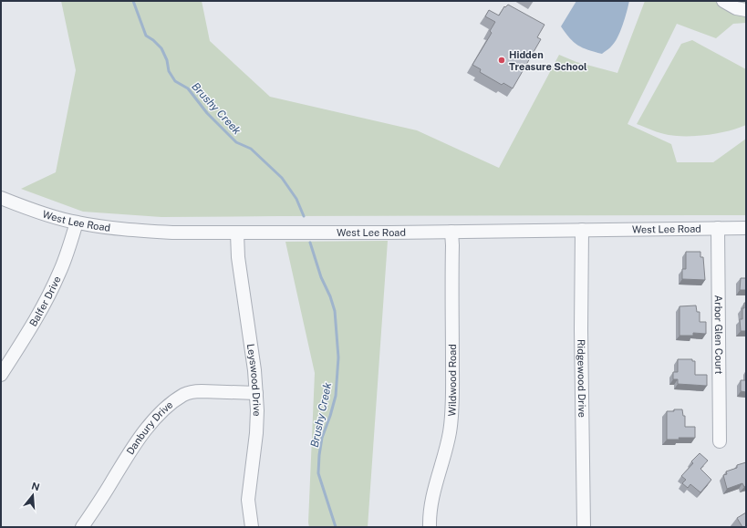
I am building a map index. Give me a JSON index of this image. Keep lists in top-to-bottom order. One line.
{"streets":{"street":["West Lee Road","Balfer Drive","Arbor Glen Court","Ridgewood Drive","Leyswood Drive","Wildwood Road","Danbury Drive"]},"crossings":[["West Lee Road","Balfer Drive"],["West Lee Road","Arbor Glen Court"],["West Lee Road","Ridgewood Drive"],["West Lee Road","Leyswood Drive"],["West Lee Road","Wildwood Road"],["Leyswood Drive","Danbury Drive"]],"water":["Brushy Creek"],"places":["Hidden Treasure School"],"north":"top"}
